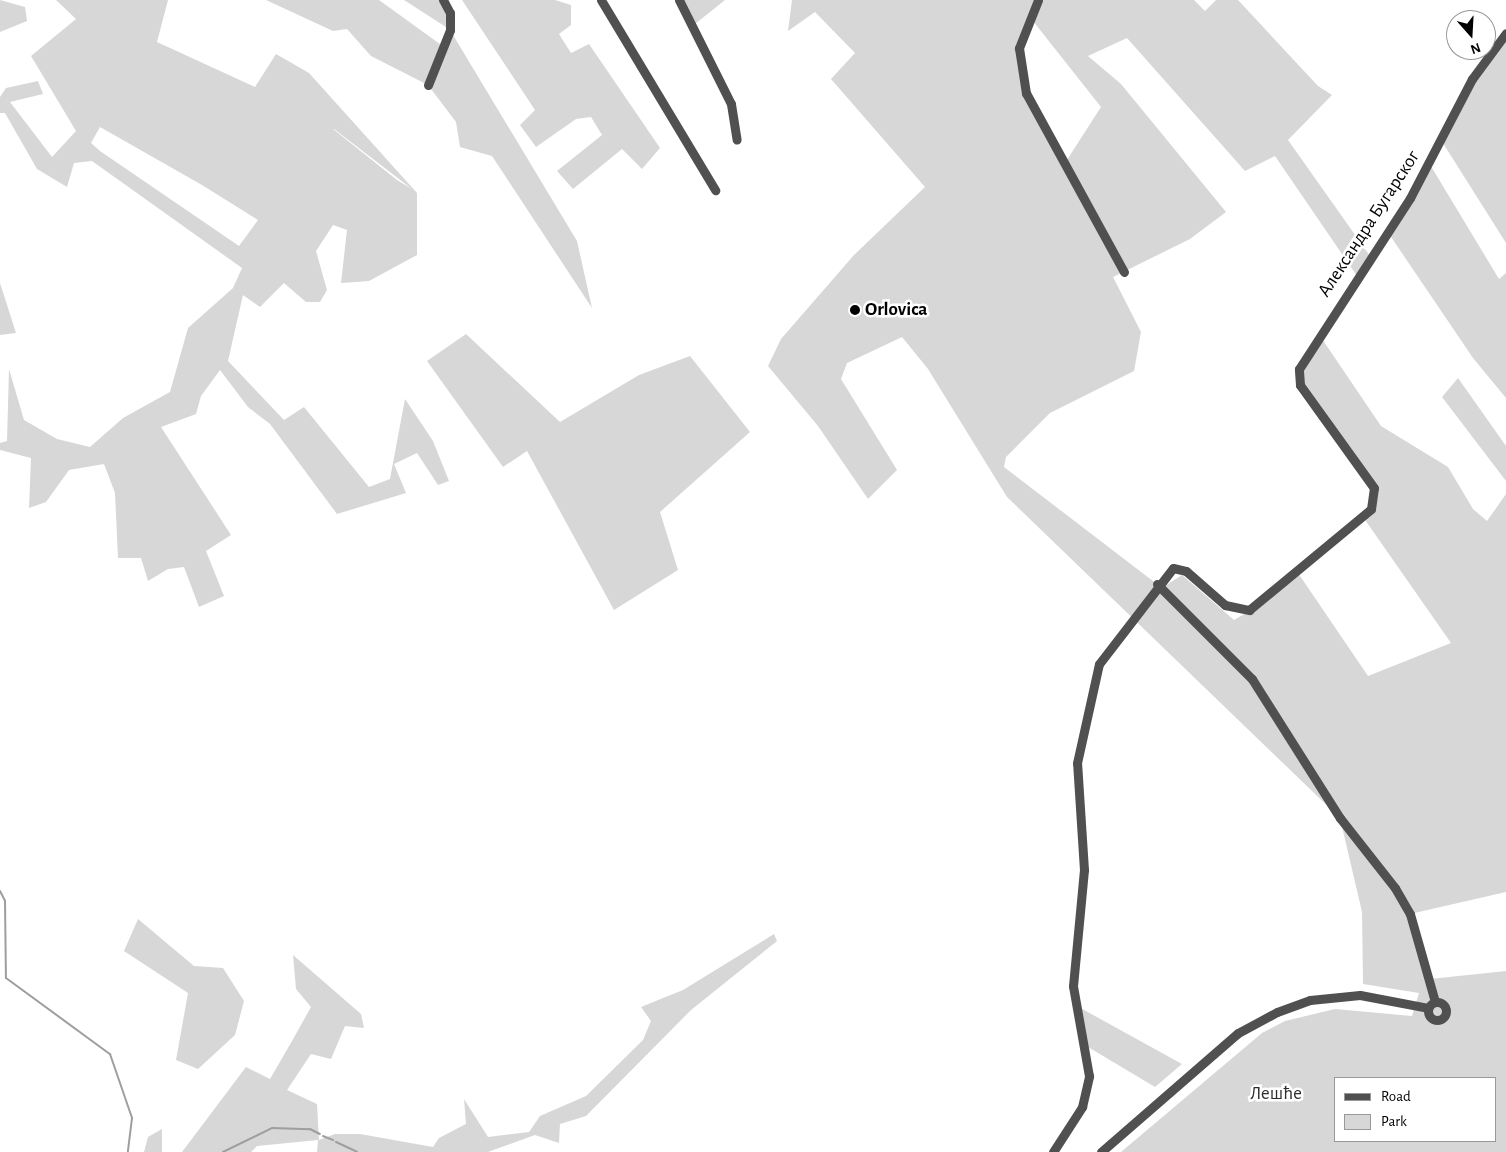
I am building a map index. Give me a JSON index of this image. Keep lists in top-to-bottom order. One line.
{"streets":{"street":["Александра Бугарског"]},"parks":["Лешће"],"places":["Orlovica"],"legend":["Road","Park"],"north":"bottom"}
